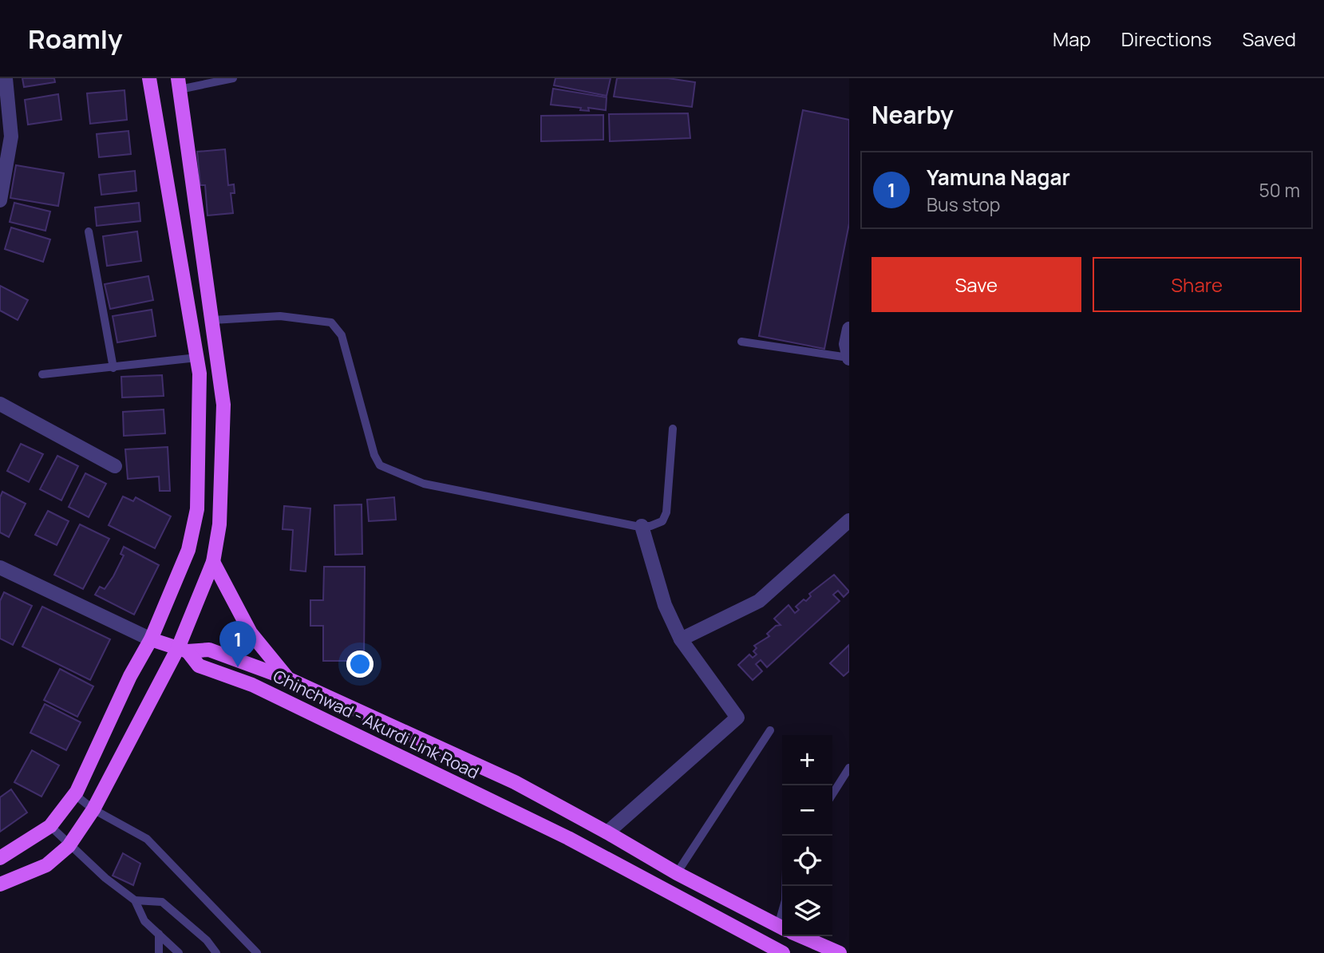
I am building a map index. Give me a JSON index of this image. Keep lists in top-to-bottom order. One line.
{"streets":{"main road":["Chinchwad - Akurdi Link Road"]},"page":{"header":"Roamly","nav":["Map","Directions","Saved"],"heading":"Nearby","list":[{"mark":"1","name":"Yamuna Nagar","note":"Bus stop","value":"50 m"}],"buttons":["Save","Share"],"pins":"1","map_buttons":["+","−"]}}
